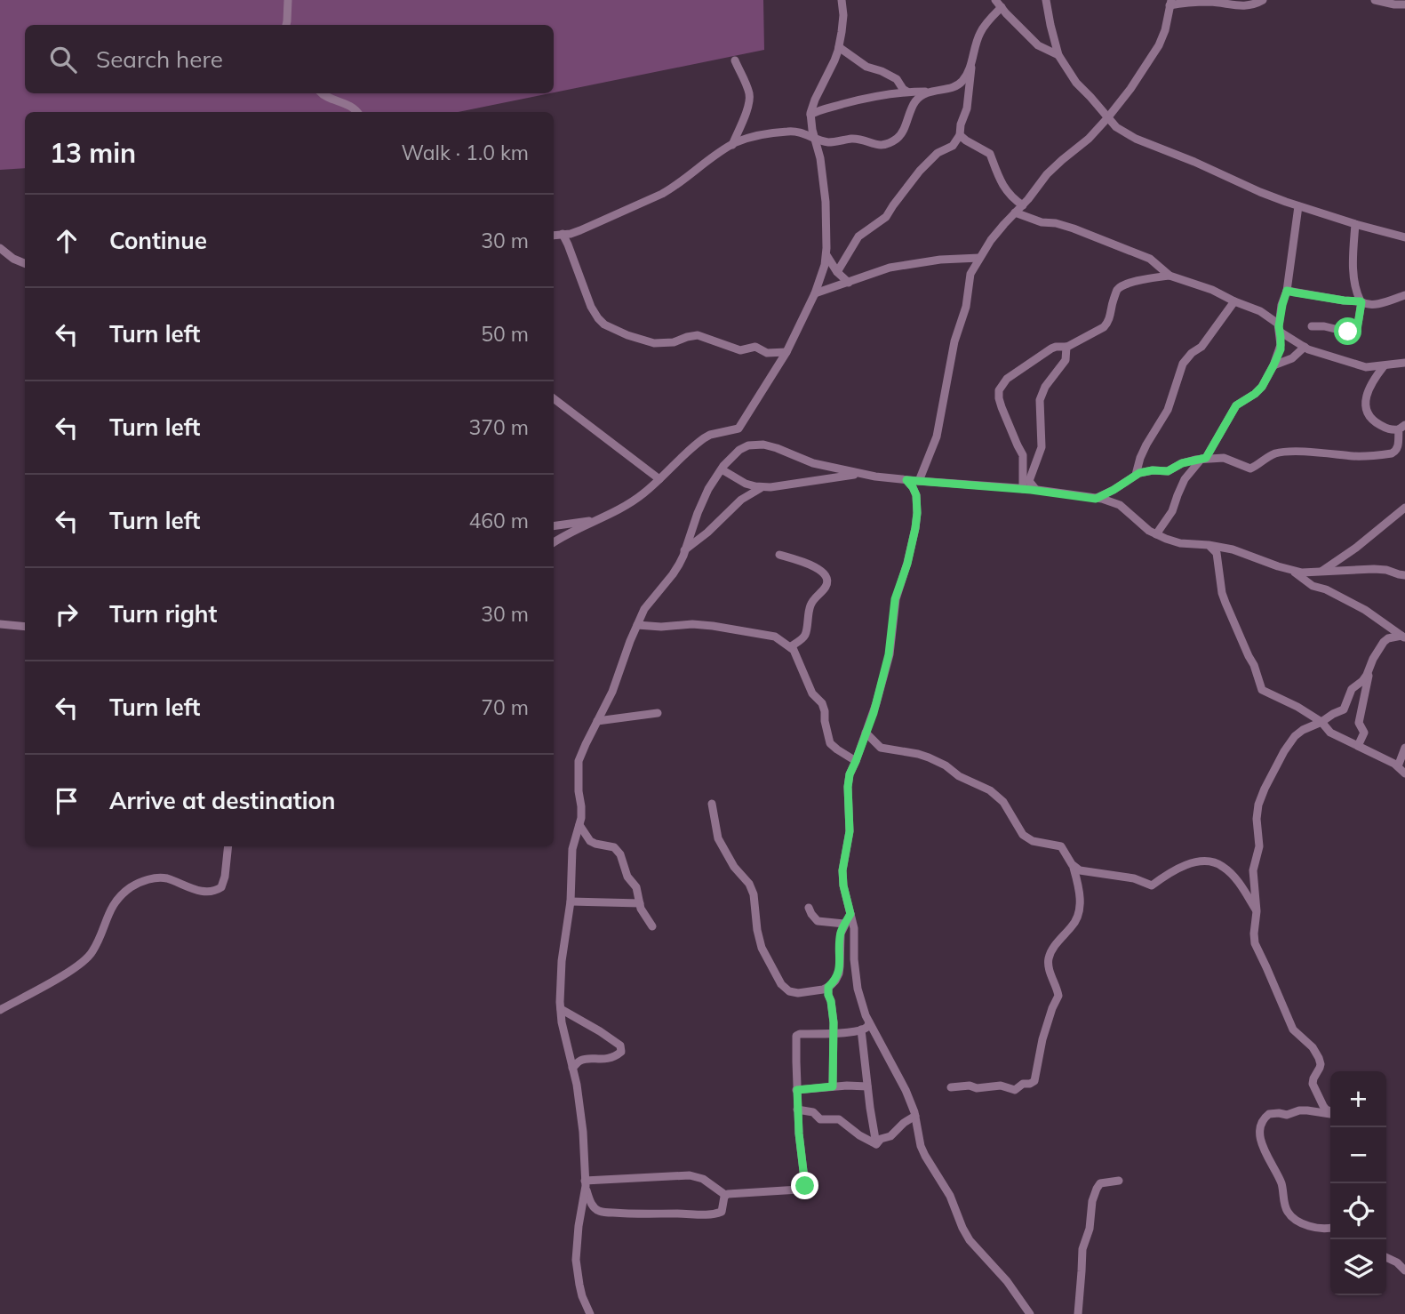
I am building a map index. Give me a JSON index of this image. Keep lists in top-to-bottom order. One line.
{"page":{"search":"Search here","heading":["13 min","Walk · 1.0 km"],"list":[["Continue","30 m"],["Turn left","50 m"],["Turn left","370 m"],["Turn left","460 m"],["Turn right","30 m"],["Turn left","70 m"],"Arrive at destination"],"map_buttons":["+","−"]}}
